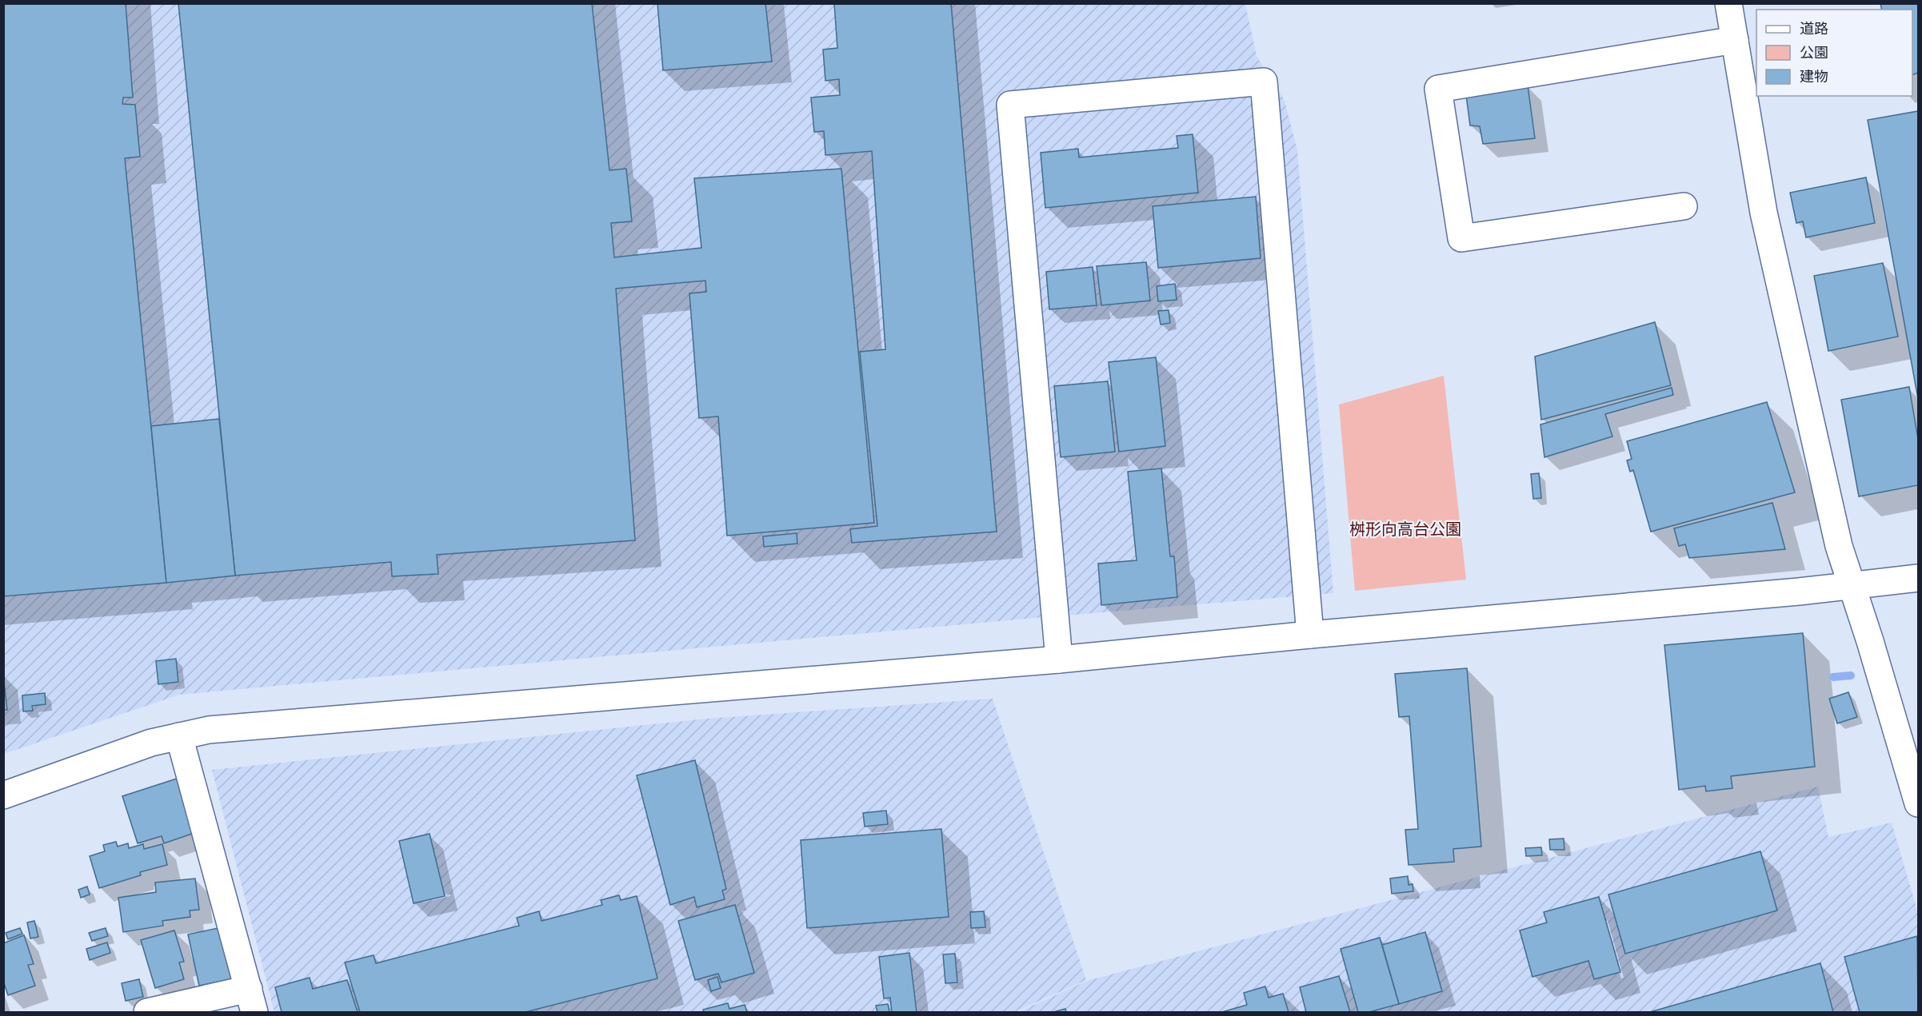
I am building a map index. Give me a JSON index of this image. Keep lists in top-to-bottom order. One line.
{"parks":["桝形向高台公園"],"legend":["道路","公園","建物"]}
